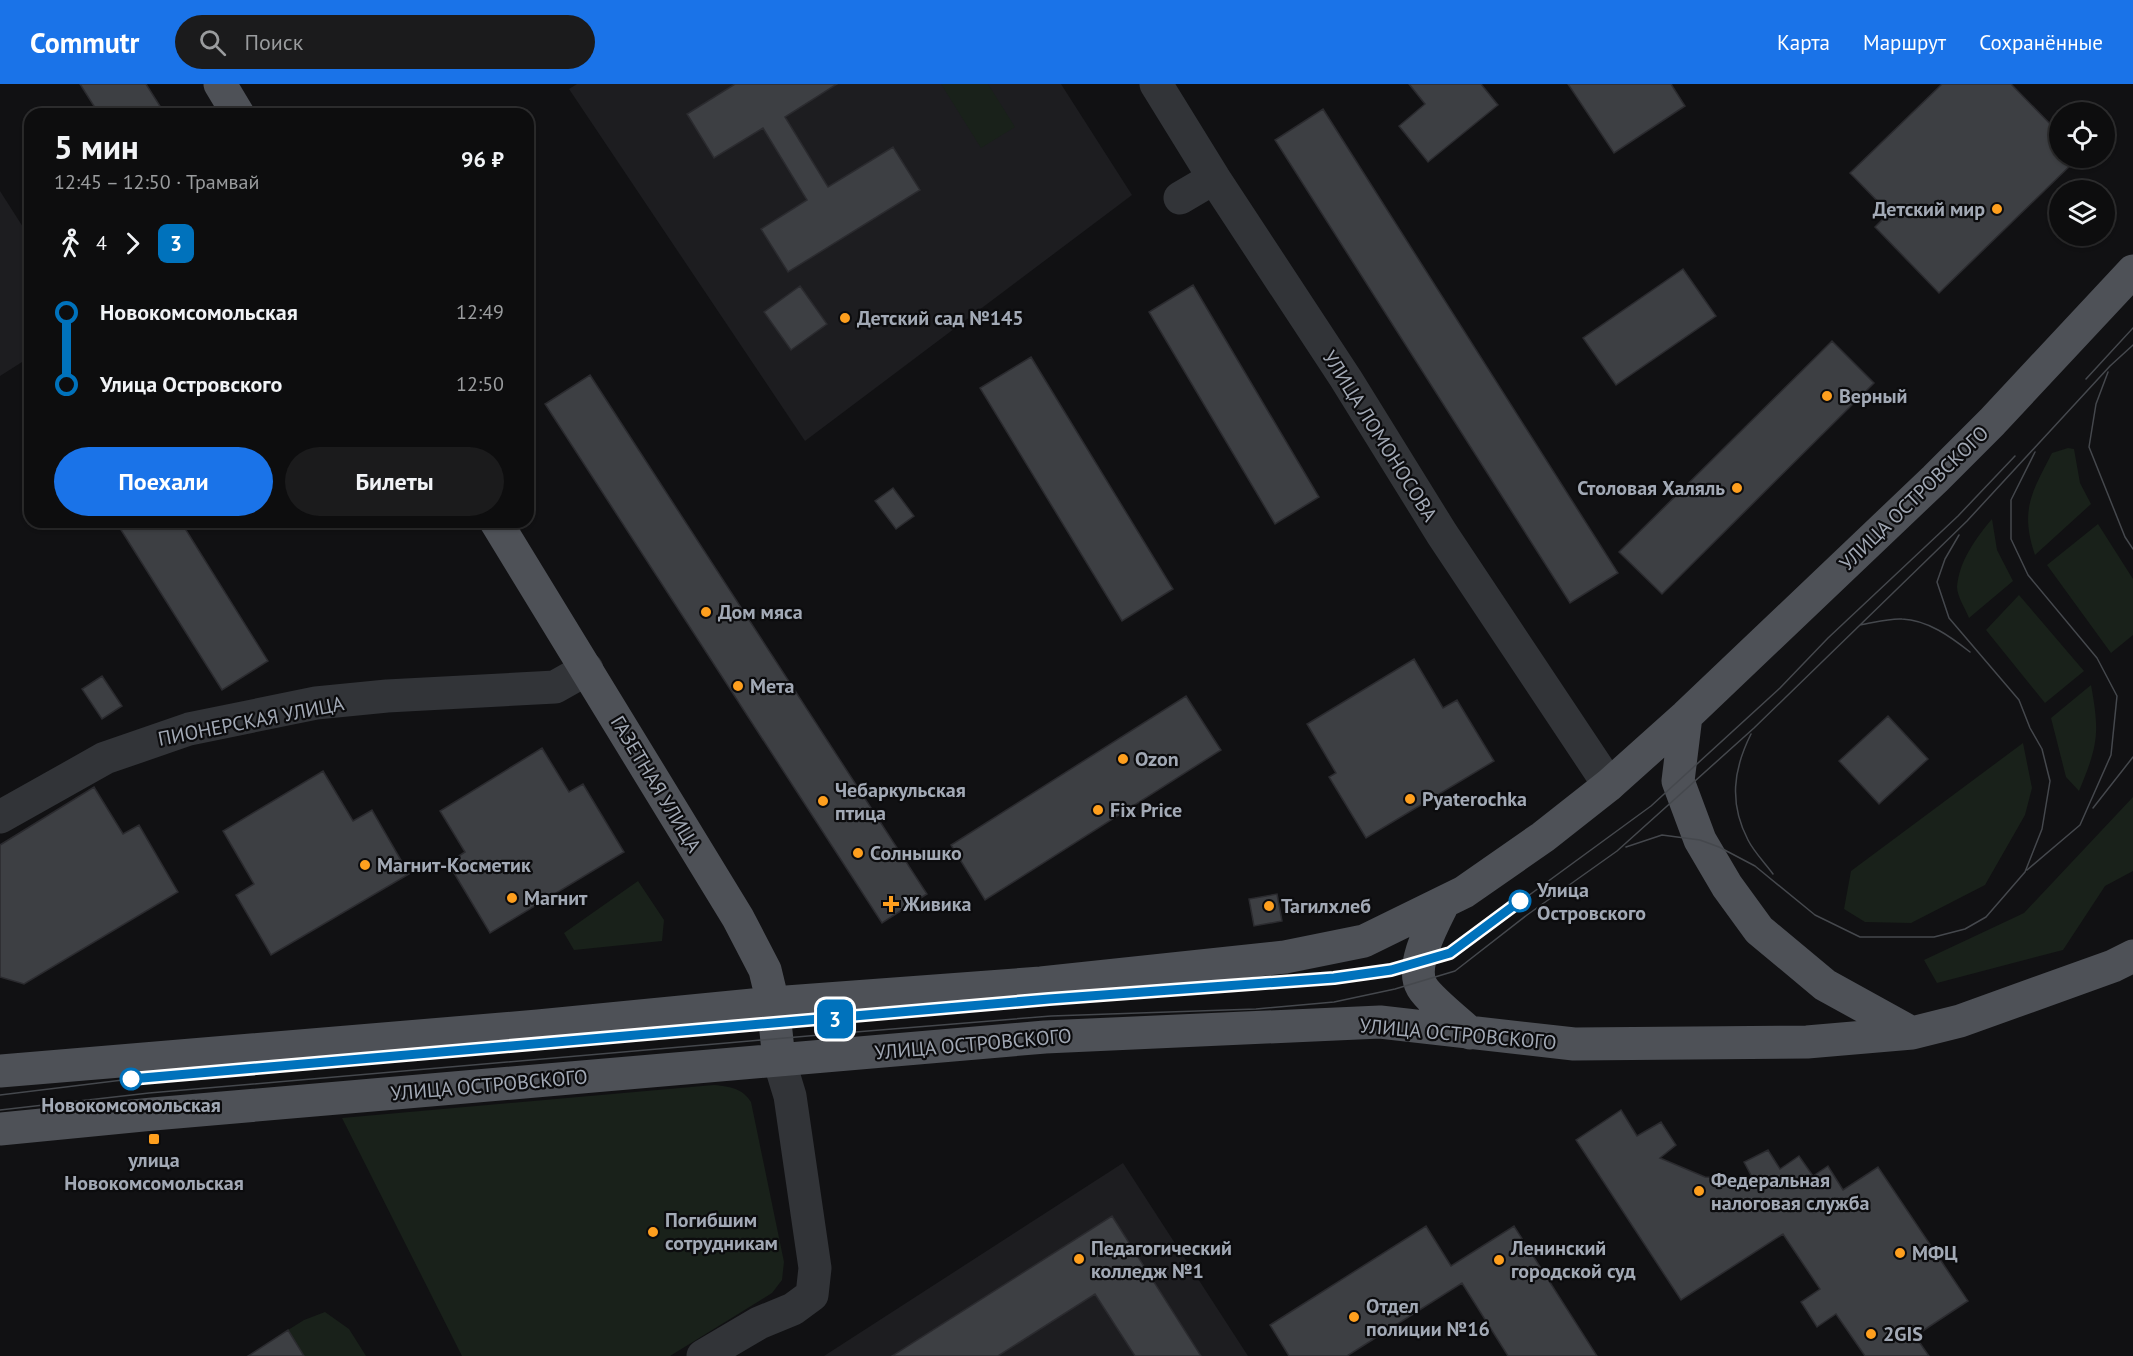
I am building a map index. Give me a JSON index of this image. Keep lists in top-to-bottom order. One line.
{"streets":{"main road":["УЛИЦА ОСТРОВСКОГО","ГАЗЕТНАЯ УЛИЦА"],"street":["УЛИЦА ЛОМОНОСОВА","ПИОНЕРСКАЯ УЛИЦА"]},"crossings":[["УЛИЦА ЛОМОНОСОВА","УЛИЦА ОСТРОВСКОГО"],["УЛИЦА ОСТРОВСКОГО","ГАЗЕТНАЯ УЛИЦА"],["ПИОНЕРСКАЯ УЛИЦА","ГАЗЕТНАЯ УЛИЦА"]],"places":{"other":["Детский мир","Детский сад №145","Верный","Столовая Халяль","Дом мяса","Мета","Ozon","Pyaterochka","Чебаркульская птица","Fix Price","Солнышко","Магнит-Косметик","Магнит","Улица Островского","Тагилхлеб","Новокомсомольская","Федеральная налоговая служба","Погибшим сотрудникам","МФЦ","Педагогический колледж №1","Ленинский городской суд","Отдел полиции №16","2GIS"],"health":["Живика"],"transit":["улица Новокомсомольская"]},"lines":["tram line 3"],"page":{"header":"Commutr","search":"Поиск","nav":["Карта","Маршрут","Сохранённые"],"on_map":"3","heading":["5 мин","12:45 – 12:50 · Трамвай","96 ₽"],"legs":["4","3"],"list":[{"name":"Новокомсомольская","value":"12:49"},{"name":"Улица Островского","value":"12:50"}],"buttons":["Поехали","Билеты"]}}
